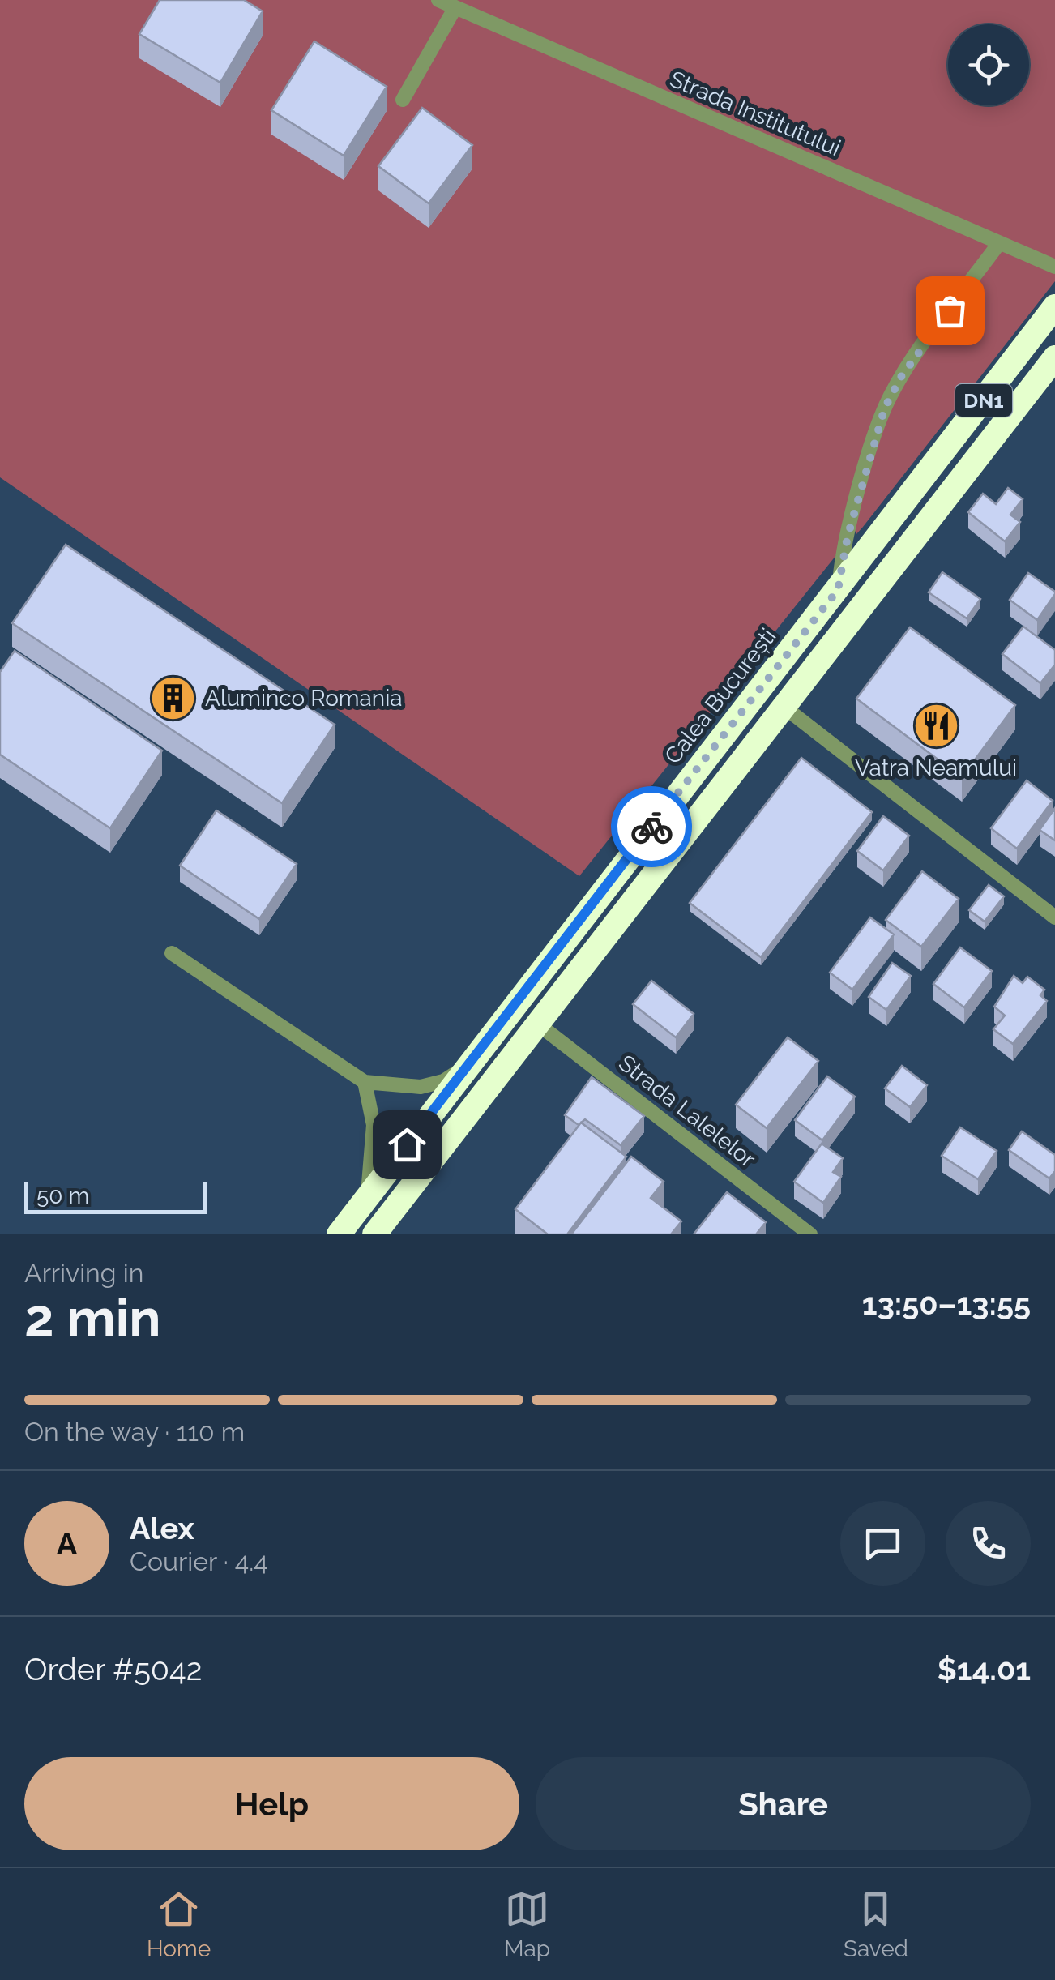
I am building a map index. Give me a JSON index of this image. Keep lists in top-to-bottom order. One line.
{"streets":{"highway":["DN1","Calea București"],"street":["Strada Institutului","Strada Lalelelor"]},"crossings":[["DN1","Strada Lalelelor"]],"places":{"building":["Aluminco Romania"],"restaurant":["Vatra Neamului"]},"scale_bar":"50 m","page":{"scale":"50 m","heading":["2 min","Arriving in","13:50–13:55"],"panel":["Alex","Courier · 4.4","Order #5042","$14.01"],"bar":"On the way · 110 m","round":"A","buttons":["Help","Share"],"tabs":["Home","Map","Saved"]}}
